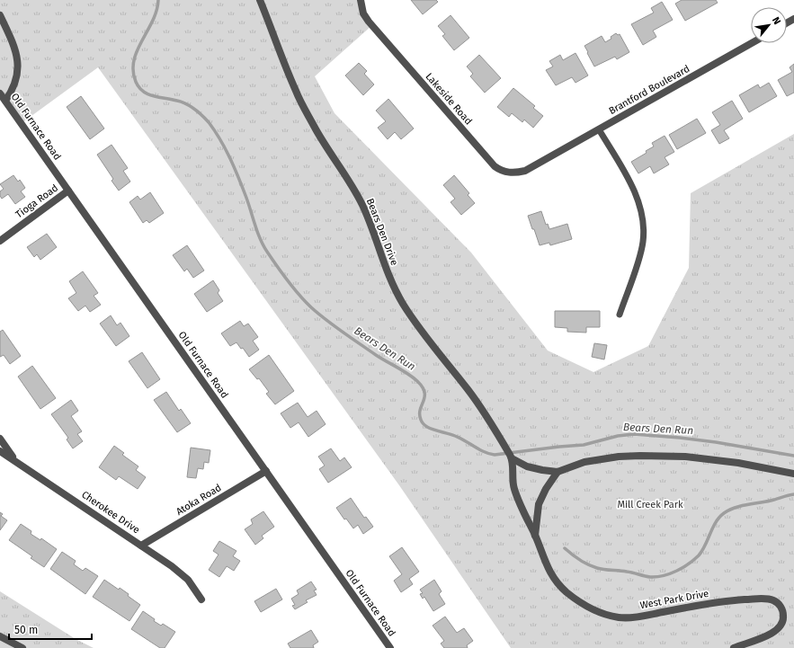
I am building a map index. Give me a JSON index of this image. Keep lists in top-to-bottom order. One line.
{"streets":{"street":["Brantford Boulevard","Lakeside Road","Old Furnace Road","Tioga Road","Bears Den Drive","Atoka Road","Cherokee Drive","West Park Drive"]},"crossings":[["Brantford Boulevard","Lakeside Road"],["Old Furnace Road","Tioga Road"],["Old Furnace Road","Atoka Road"],["Bears Den Drive","West Park Drive"],["Atoka Road","Cherokee Drive"]],"water":["Bears Den Run"],"parks":["Mill Creek Park"],"scale_bar":"50 m","north":"top right"}
